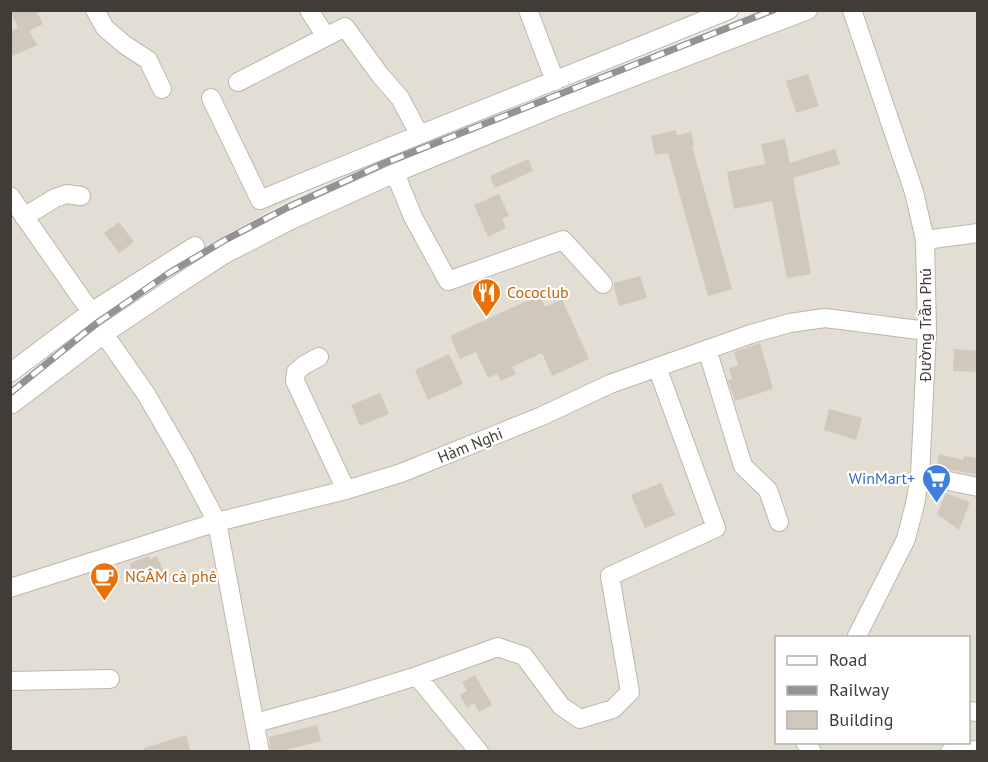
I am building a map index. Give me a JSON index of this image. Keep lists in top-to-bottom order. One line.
{"streets":{"street":["Đường Trần Phú","Hàm Nghi"]},"crossings":[["Đường Trần Phú","Hàm Nghi"]],"places":{"restaurant":["Cococlub"],"supermarket":["WinMart+"],"cafe":["NGÂM cà phê"]},"legend":["Road","Railway","Building"]}
